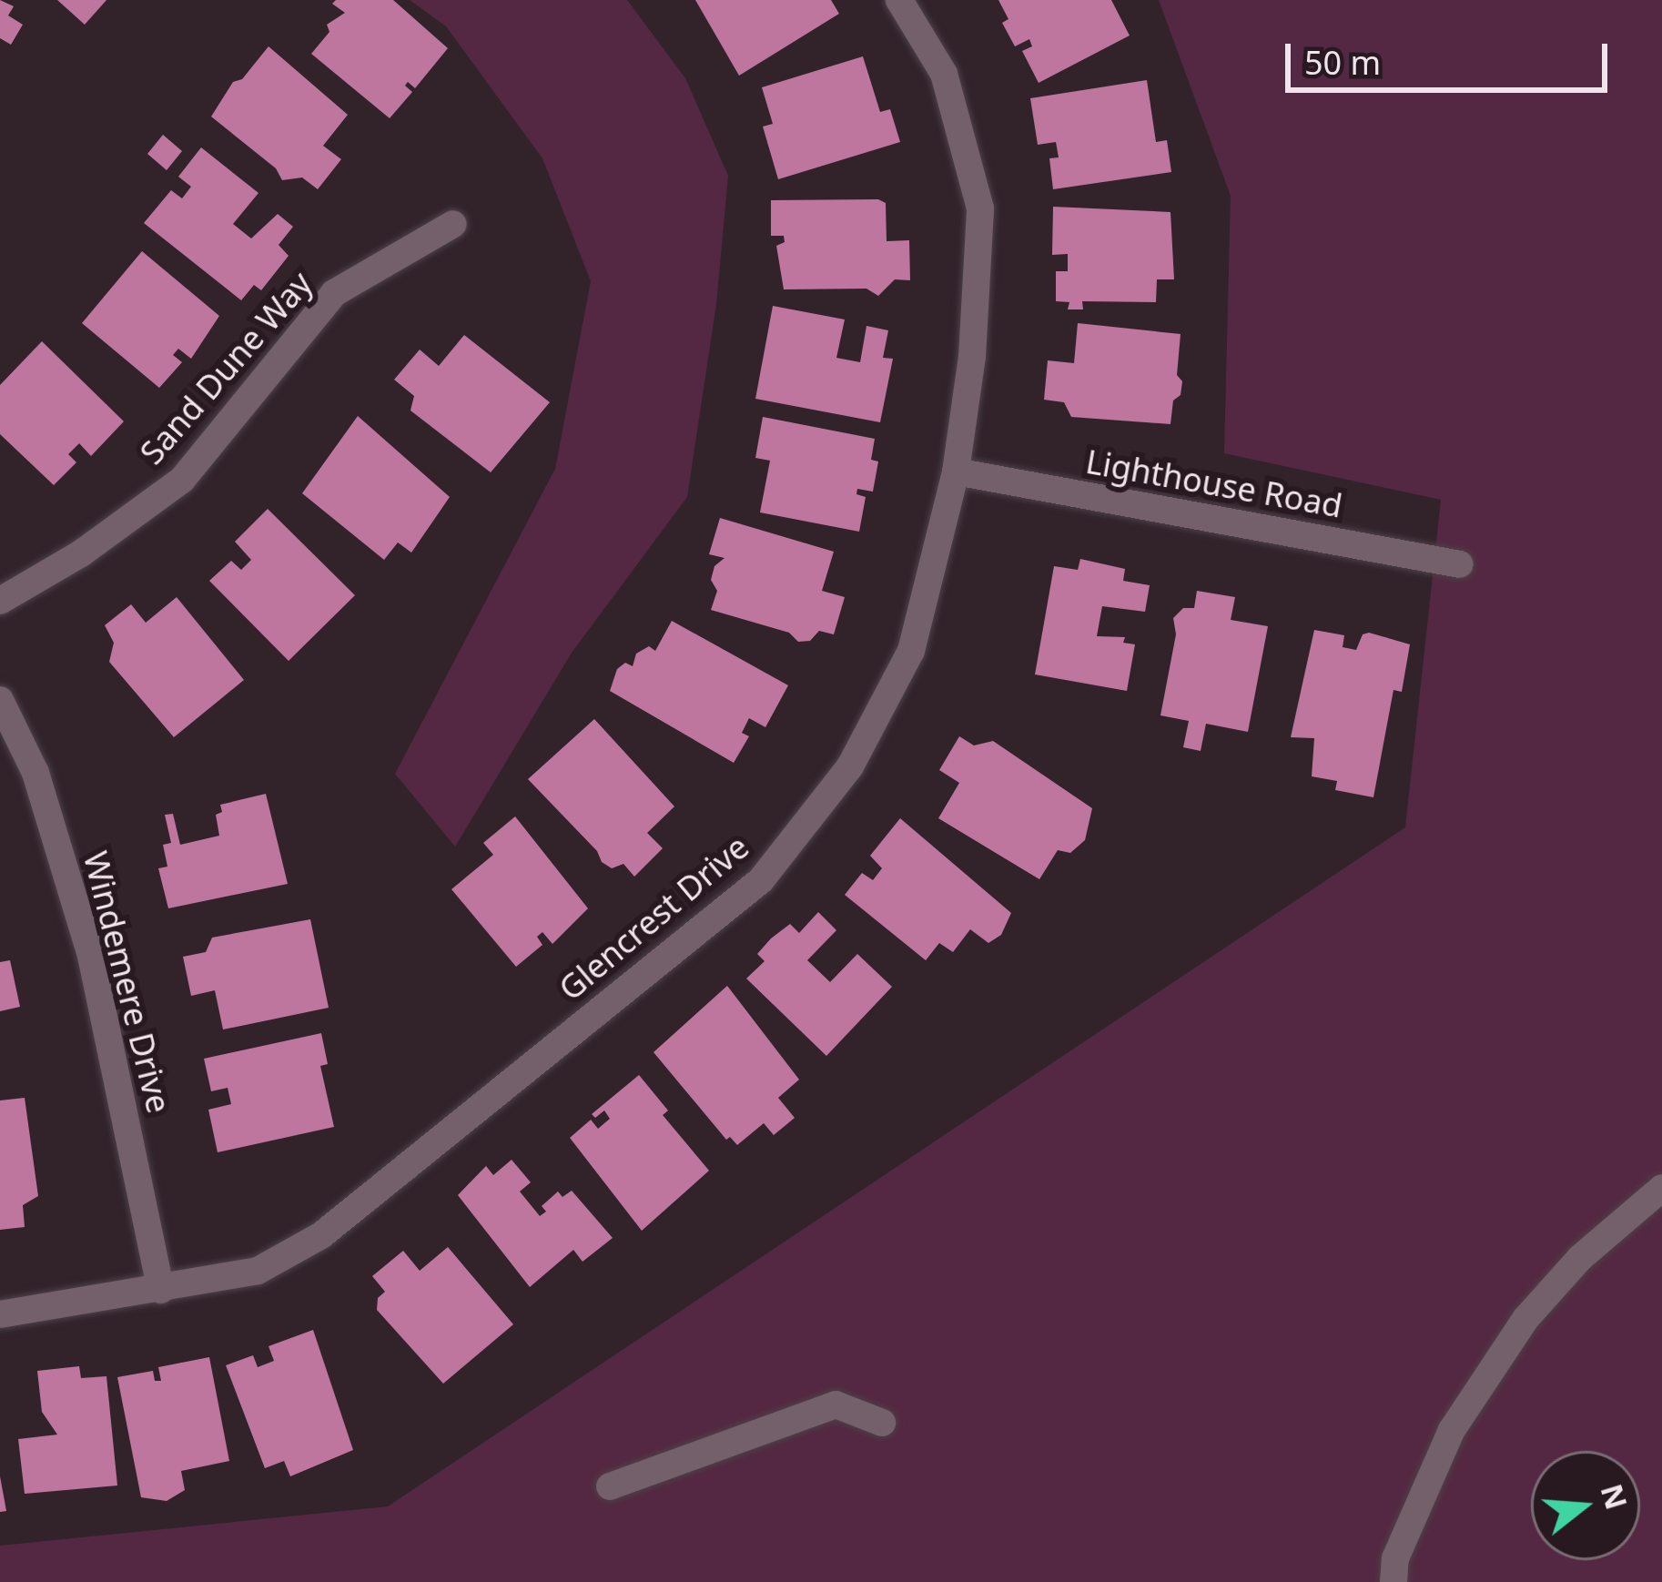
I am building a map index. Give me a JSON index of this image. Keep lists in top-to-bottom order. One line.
{"streets":{"street":["Sand Dune Way","Lighthouse Road","Glencrest Drive","Windemere Drive"]},"crossings":[["Lighthouse Road","Glencrest Drive"],["Glencrest Drive","Windemere Drive"]],"scale_bar":"50 m","north":"right"}
